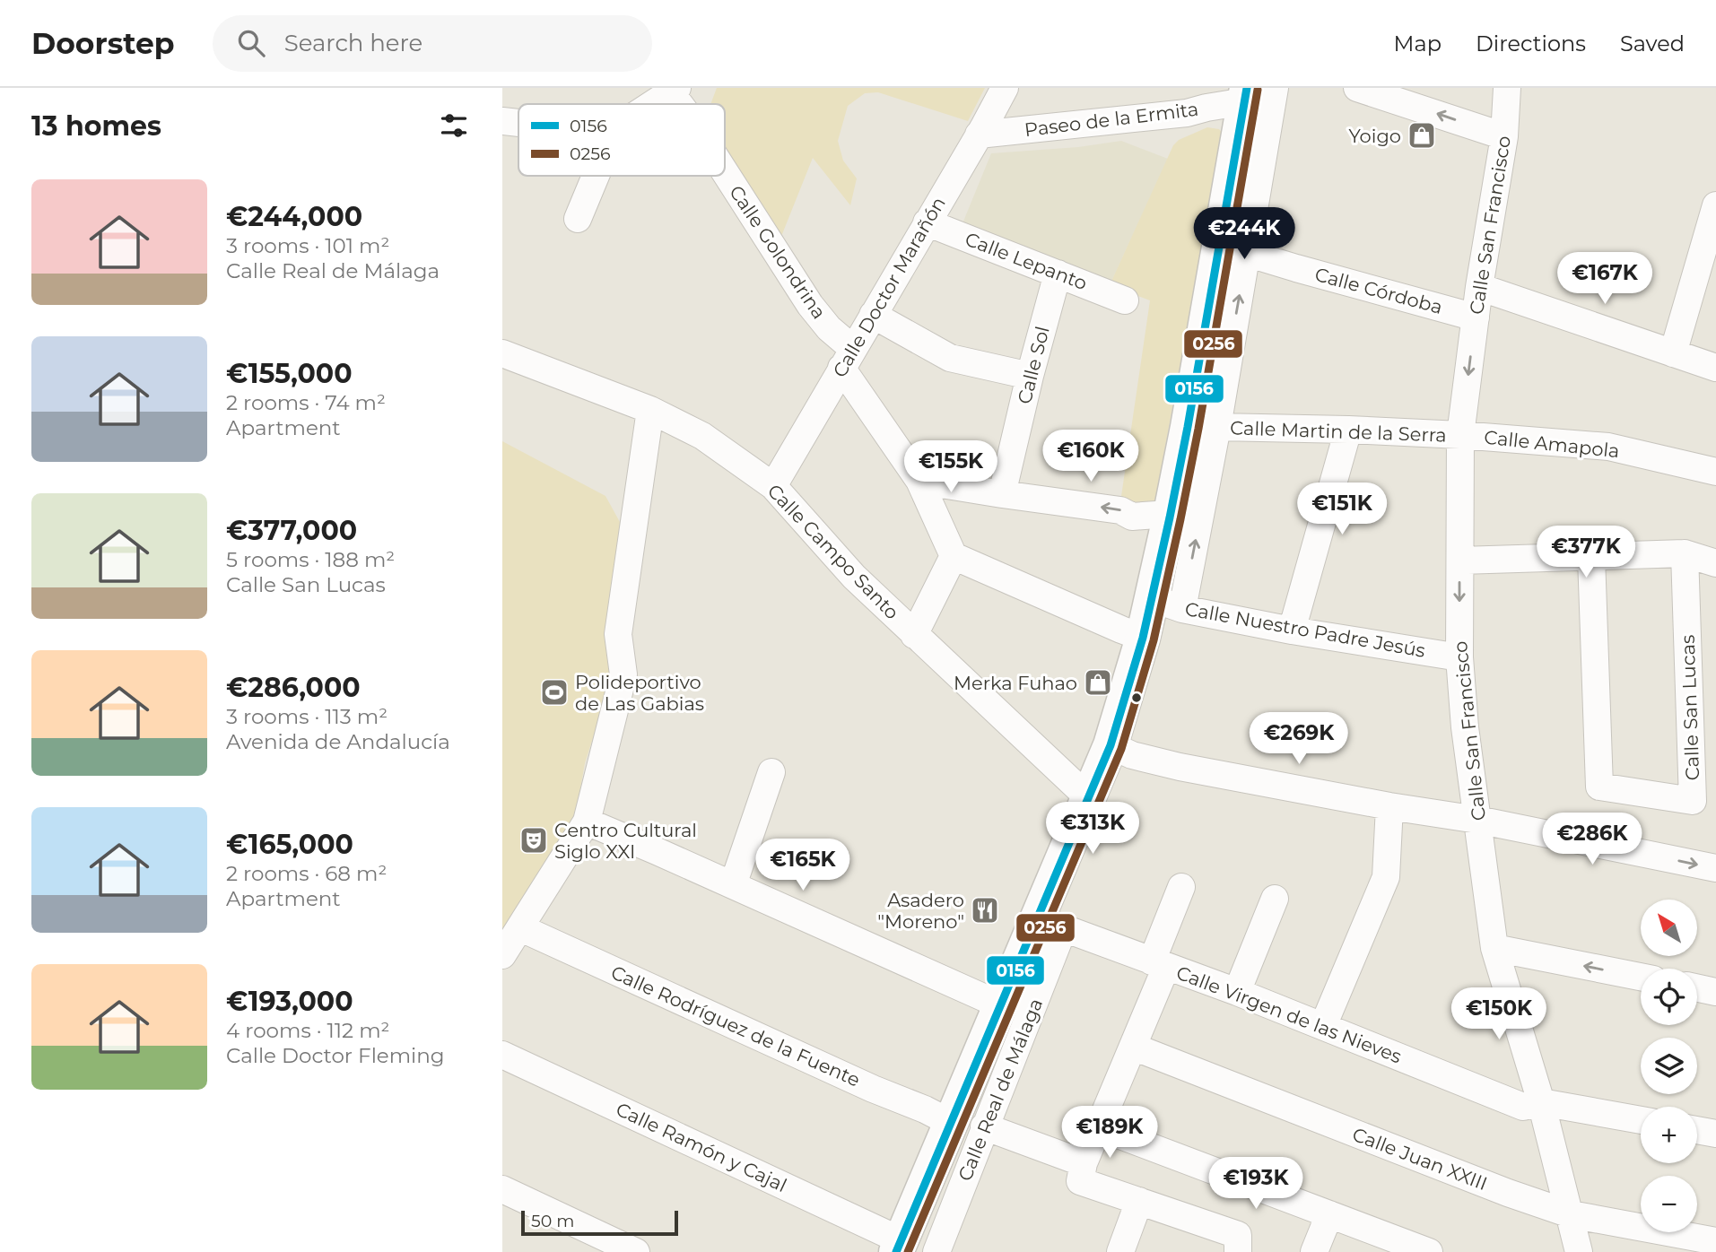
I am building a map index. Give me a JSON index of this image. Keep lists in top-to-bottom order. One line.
{"streets":{"main road":["Calle Real de Málaga"],"street":["Paseo de la Ermita","Calle San Francisco","Calle Golondrina","Calle Lepanto","Calle Doctor Marañón","Calle Córdoba","Calle Sol","Calle Martin de la Serra","Calle Amapola","Calle Campo Santo","Calle Nuestro Padre Jesús","Calle San Lucas","Calle Virgen de las Nieves","Calle Rodríguez de la Fuente","Calle Ramón y Cajal","Calle Juan XXIII"]},"crossings":[["Paseo de la Ermita","Calle Doctor Marañón"],["Paseo de la Ermita","Calle Real de Málaga"],["Calle San Francisco","Calle Córdoba"],["Calle San Francisco","Calle Martin de la Serra"],["Calle San Francisco","Calle Amapola"],["Calle San Francisco","Calle Nuestro Padre Jesús"],["Calle San Francisco","Calle Virgen de las Nieves"],["Calle San Francisco","Calle Juan XXIII"],["Calle Golondrina","Calle Doctor Marañón"],["Calle Lepanto","Calle Doctor Marañón"],["Calle Lepanto","Calle Sol"],["Calle Doctor Marañón","Calle Campo Santo"],["Calle Córdoba","Calle Real de Málaga"],["Calle Martin de la Serra","Calle Amapola"],["Calle Martin de la Serra","Calle Real de Málaga"],["Calle Campo Santo","Calle Real de Málaga"],["Calle Nuestro Padre Jesús","Calle Real de Málaga"],["Calle Virgen de las Nieves","Calle Real de Málaga"],["Calle Rodríguez de la Fuente","Calle Real de Málaga"],["Calle Real de Málaga","Calle Ramón y Cajal"]],"places":{"shop":["Yoigo","Merka Fuhao"],"sports":["Polideportivo de Las Gabias"],"theatre":["Centro Cultural Siglo XXI"],"restaurant":["Asadero \"Moreno\""]},"lines":["transit line 0156","transit line 0256"],"legend":["0156","0256"],"scale_bar":"50 m","north":"top left","page":{"header":"Doorstep","search":"Search here","nav":["Map","Directions","Saved"],"heading":"13 homes","list":[{"name":"€244,000","note":"3 rooms · 101 m² · Calle Real de Málaga"},{"name":"€155,000","note":"2 rooms · 74 m² · Apartment"},{"name":"€377,000","note":"5 rooms · 188 m² · Calle San Lucas"},{"name":"€286,000","note":"3 rooms · 113 m² · Avenida de Andalucía"},{"name":"€165,000","note":"2 rooms · 68 m² · Apartment"},{"name":"€193,000","note":"4 rooms · 112 m² · Calle Doctor Fleming"}],"price":["€244K","€167K","€160K","€155K","€151K","€377K","€269K","€313K","€286K","€165K","€150K","€189K","€193K"],"map_buttons":["+","−"],"scale":"50 m"}}
